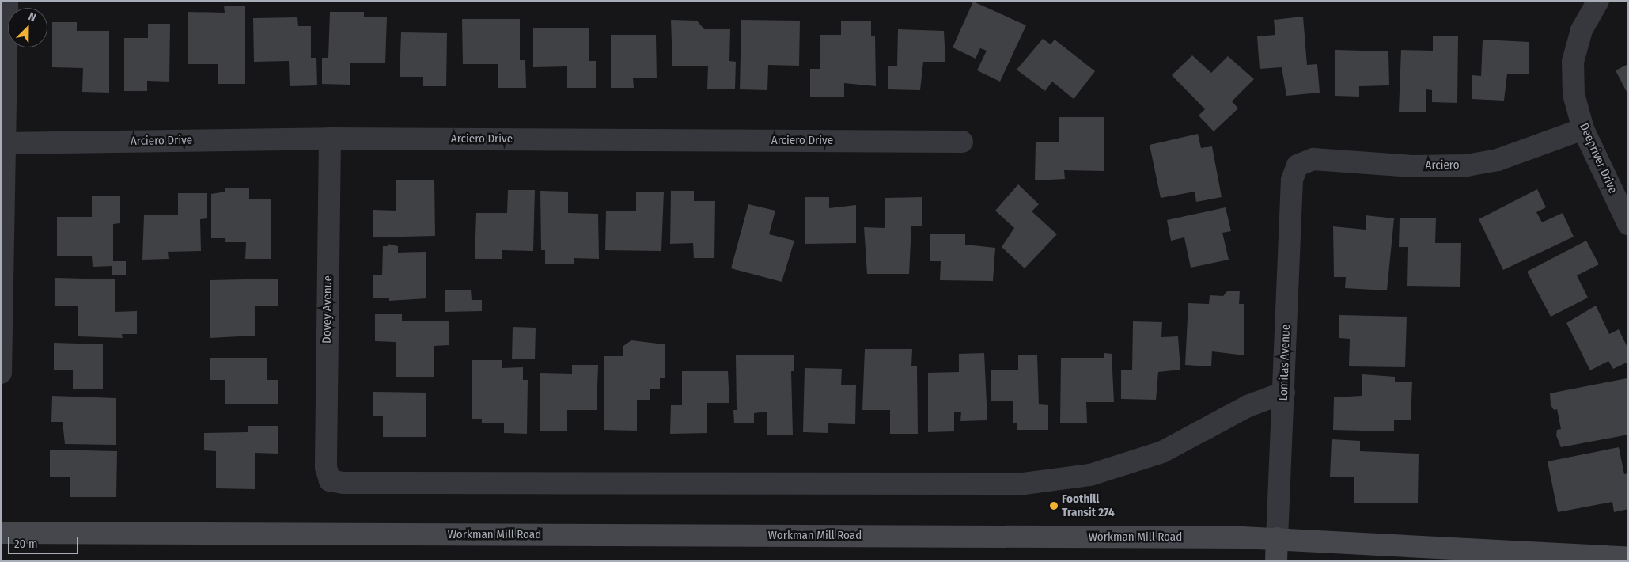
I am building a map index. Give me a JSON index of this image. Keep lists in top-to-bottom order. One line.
{"streets":{"main road":["Lomitas Avenue","Workman Mill Road"],"street":["Arciero Drive","Deepriver Drive","Arciero","Dovey Avenue"]},"crossings":[["Arciero Drive","Dovey Avenue"],["Deepriver Drive","Arciero"],["Arciero","Lomitas Avenue"],["Dovey Avenue","Lomitas Avenue"],["Lomitas Avenue","Workman Mill Road"]],"places":["Foothill Transit 274"],"scale_bar":"20 m","north":"top right"}
